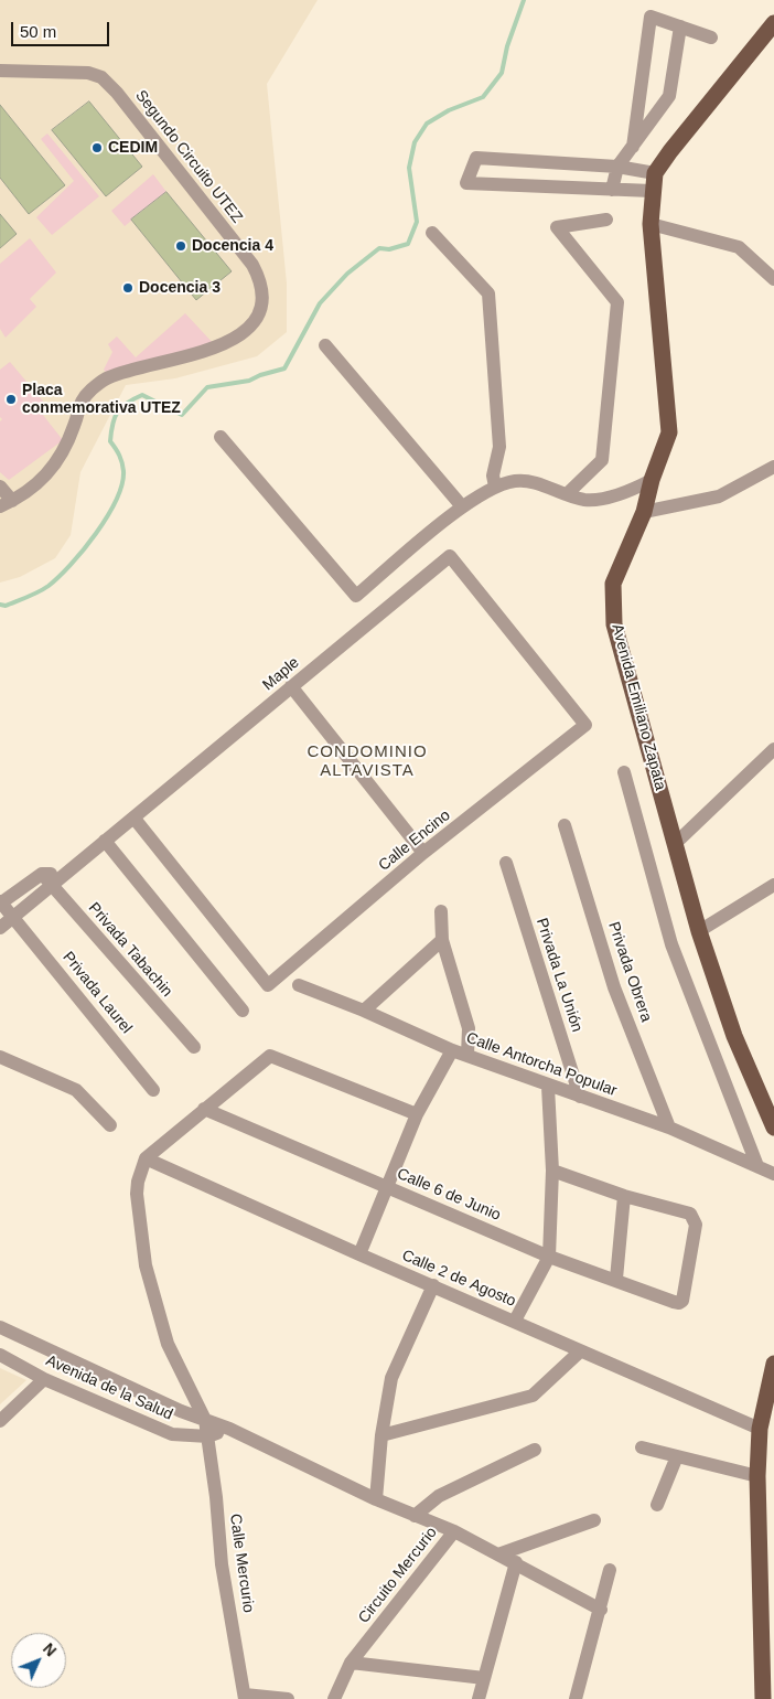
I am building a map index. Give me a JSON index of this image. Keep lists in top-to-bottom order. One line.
{"streets":{"main road":["Avenida Emiliano Zapata"],"street":["Segundo Circuito UTEZ","Maple","Calle Encino","Privada Tabachin","Privada Obrera","Privada La Unión","Privada Laurel","Calle Antorcha Popular","Calle 6 de Junio","Calle 2 de Agosto","Avenida de la Salud","Calle Mercurio","Circuito Mercurio"]},"crossings":[["Maple","Calle Encino"],["Maple","Privada Tabachin"],["Maple","Privada Laurel"],["Privada Obrera","Calle Antorcha Popular"],["Privada La Unión","Calle Antorcha Popular"],["Calle 2 de Agosto","Calle Mercurio"],["Avenida de la Salud","Calle Mercurio"]],"districts":["CONDOMINIO ALTAVISTA"],"places":["CEDIM","Docencia 4","Docencia 3","Placa conmemorativa UTEZ"],"scale_bar":"50 m","north":"top right"}
